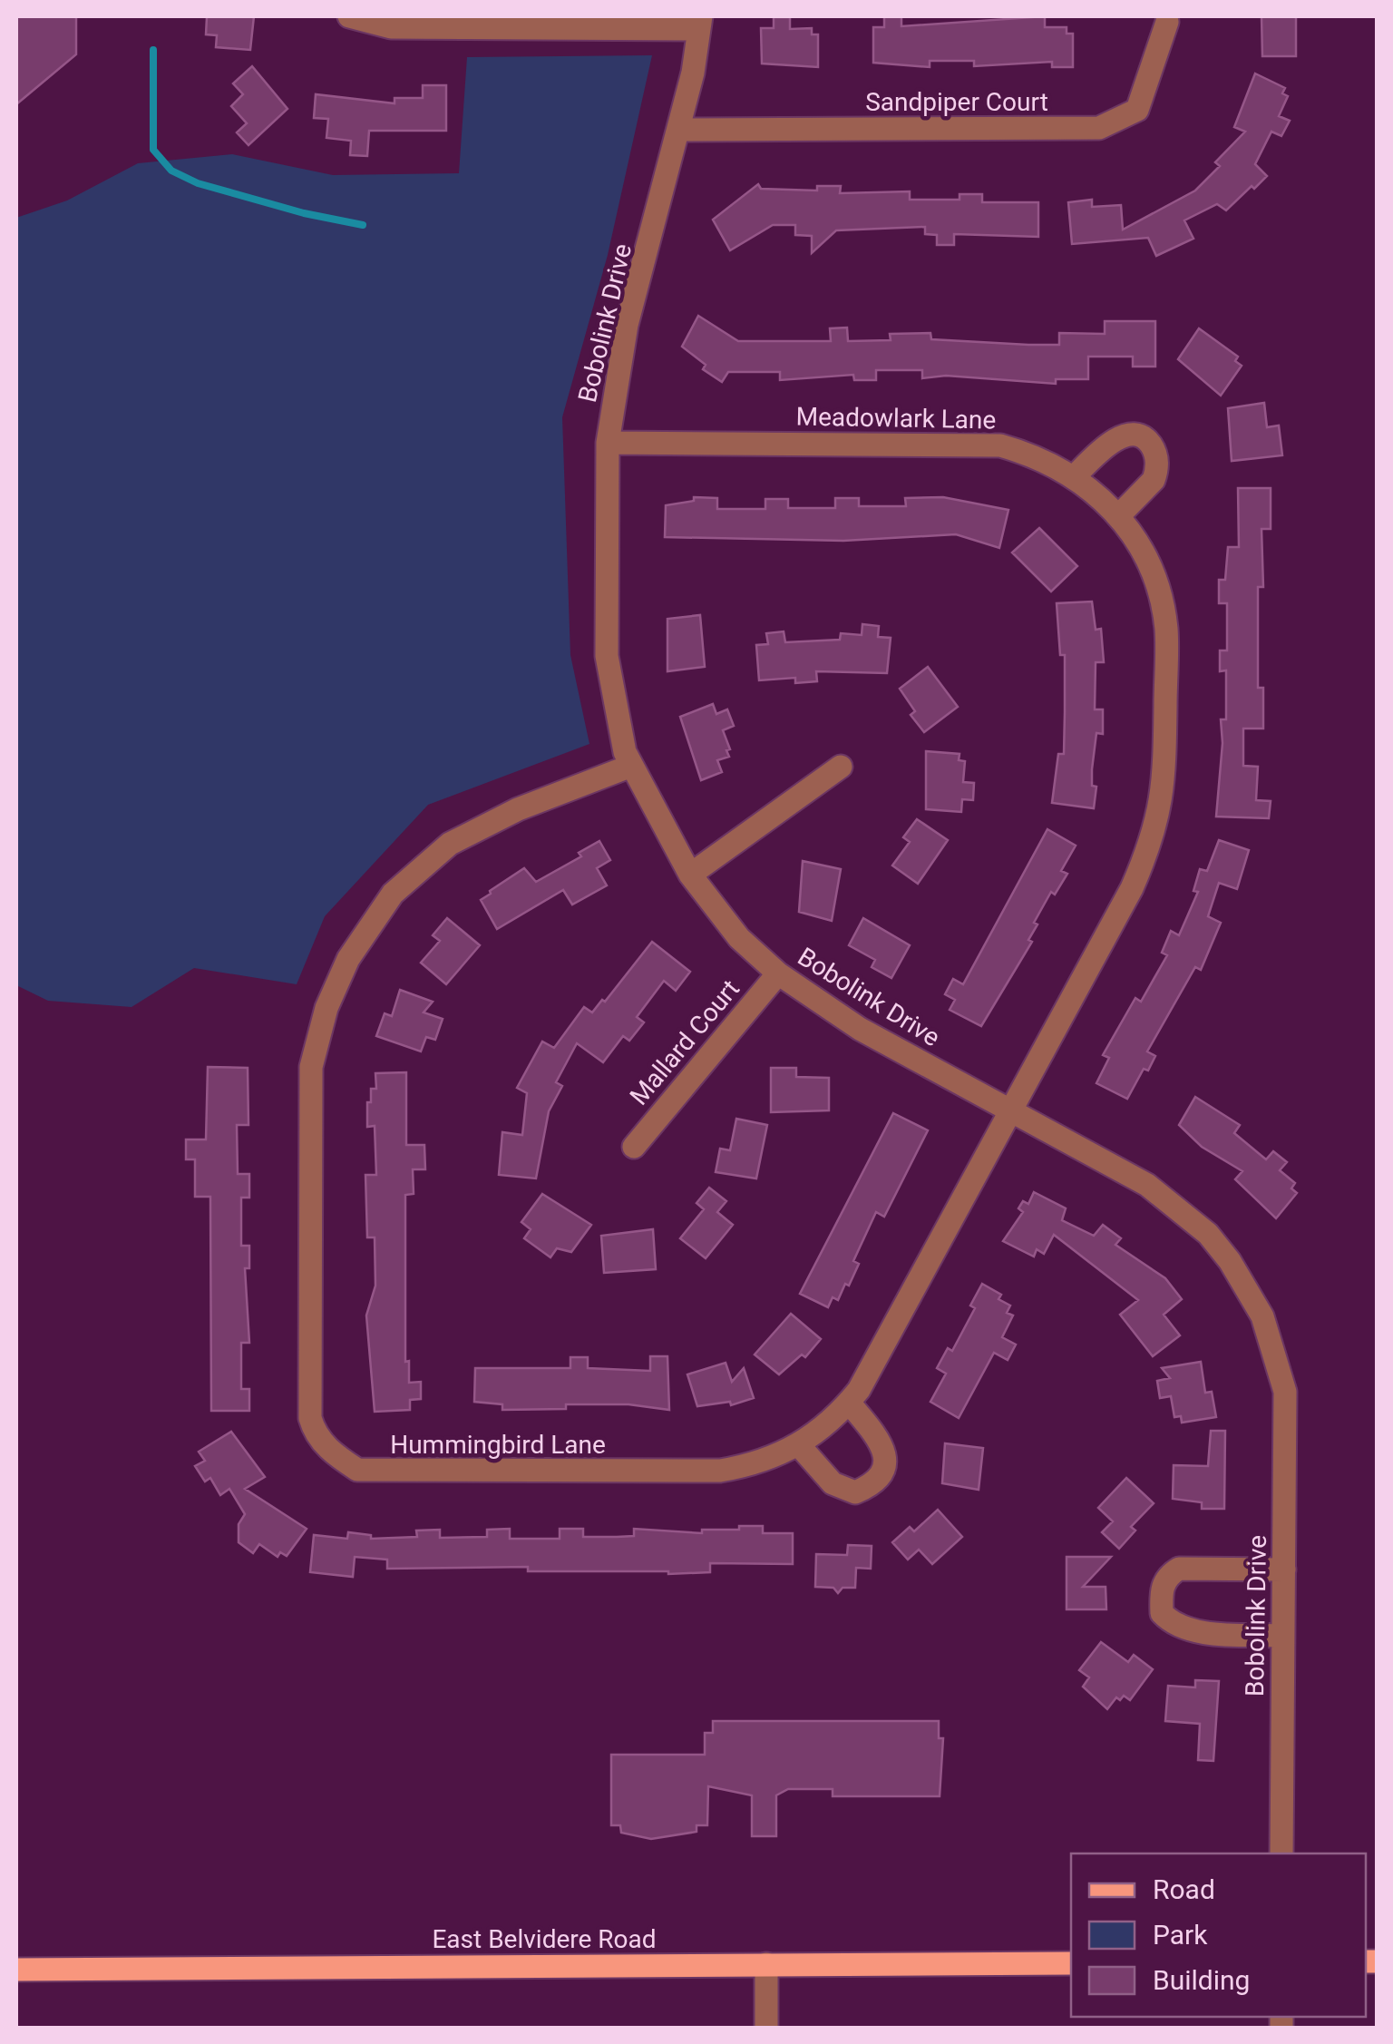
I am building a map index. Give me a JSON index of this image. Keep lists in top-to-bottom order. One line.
{"streets":{"main road":["East Belvidere Road"],"street":["Sandpiper Court","Bobolink Drive","Meadowlark Lane","Mallard Court","Hummingbird Lane"]},"crossings":[["Sandpiper Court","Bobolink Drive"],["Bobolink Drive","Meadowlark Lane"],["Bobolink Drive","Mallard Court"],["Bobolink Drive","Hummingbird Lane"],["Meadowlark Lane","Hummingbird Lane"]],"legend":["Road","Park","Building"]}
